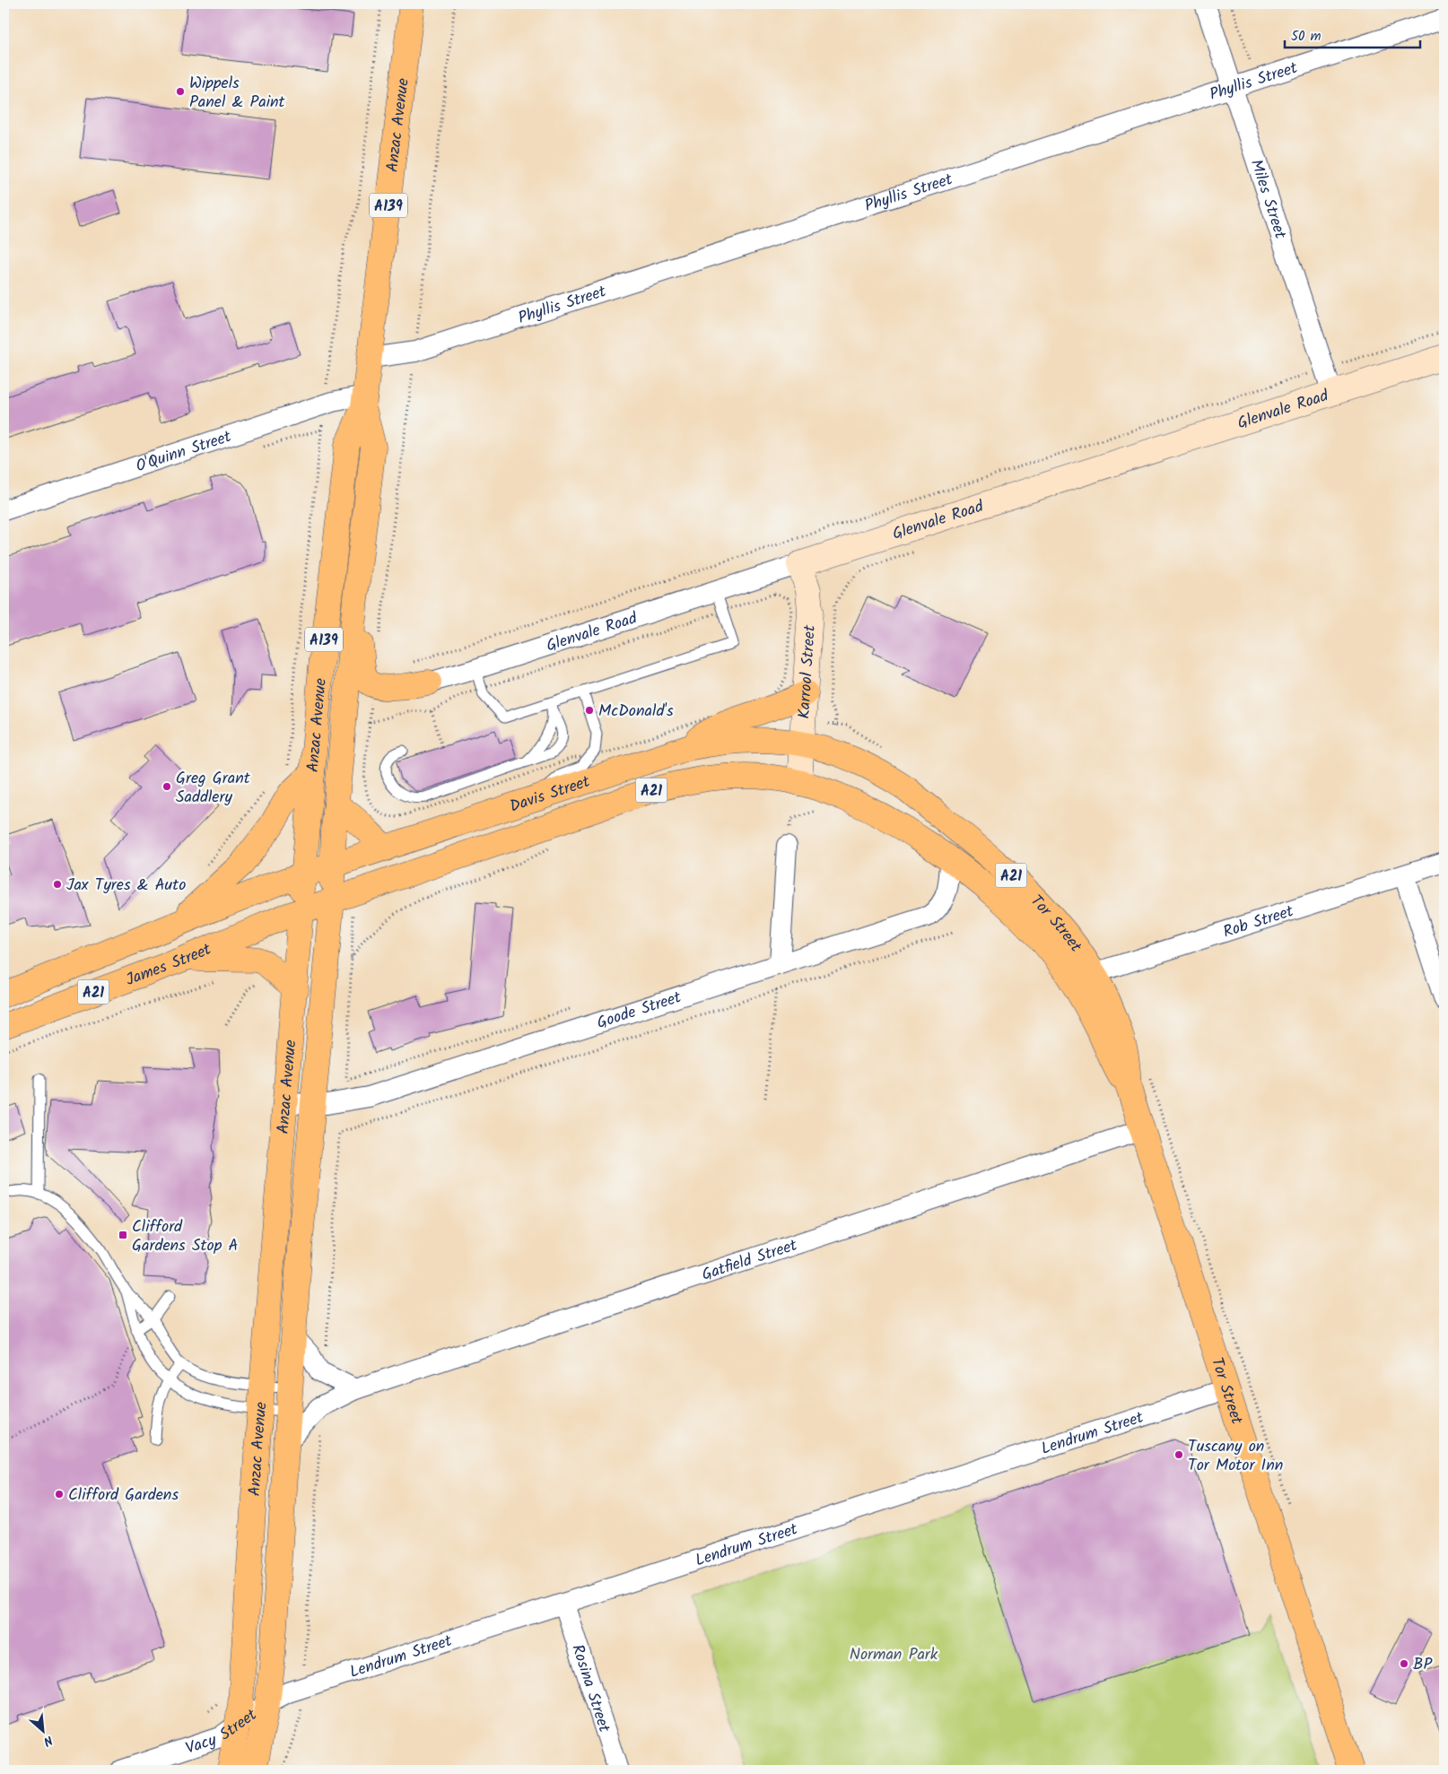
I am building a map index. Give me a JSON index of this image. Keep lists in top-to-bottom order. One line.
{"streets":{"main road":["Anzac Avenue","A139","A21","Davis Street","Tor Street","James Street"],"street":["Phyllis Street","Miles Street","Glenvale Road","O'Quinn Street","Karrool Street","Rob Street","Goode Street","Gatfield Street","Lendrum Street","Rosina Street","Vacy Street"]},"crossings":[["Phyllis Street","Anzac Avenue"],["Phyllis Street","Miles Street"],["Anzac Avenue","O'Quinn Street"],["Anzac Avenue","Davis Street"],["Anzac Avenue","James Street"],["Anzac Avenue","Goode Street"],["Anzac Avenue","Gatfield Street"],["Anzac Avenue","Lendrum Street"],["Anzac Avenue","Vacy Street"],["Miles Street","Glenvale Road"],["Glenvale Road","Karrool Street"],["Karrool Street","Davis Street"],["Karrool Street","Tor Street"],["Davis Street","Tor Street"],["Davis Street","James Street"],["Rob Street","Tor Street"],["Tor Street","Goode Street"],["Tor Street","Gatfield Street"],["Tor Street","Lendrum Street"],["Lendrum Street","Rosina Street"],["Lendrum Street","Vacy Street"]],"parks":["Norman Park"],"places":{"other":["Wippels Panel & Paint","McDonald's","Greg Grant Saddlery","Jax Tyres & Auto","Tuscany on Tor Motor Inn","Clifford Gardens","BP"],"transit":["Clifford Gardens Stop A"]},"scale_bar":"50 m","north":"bottom right"}
